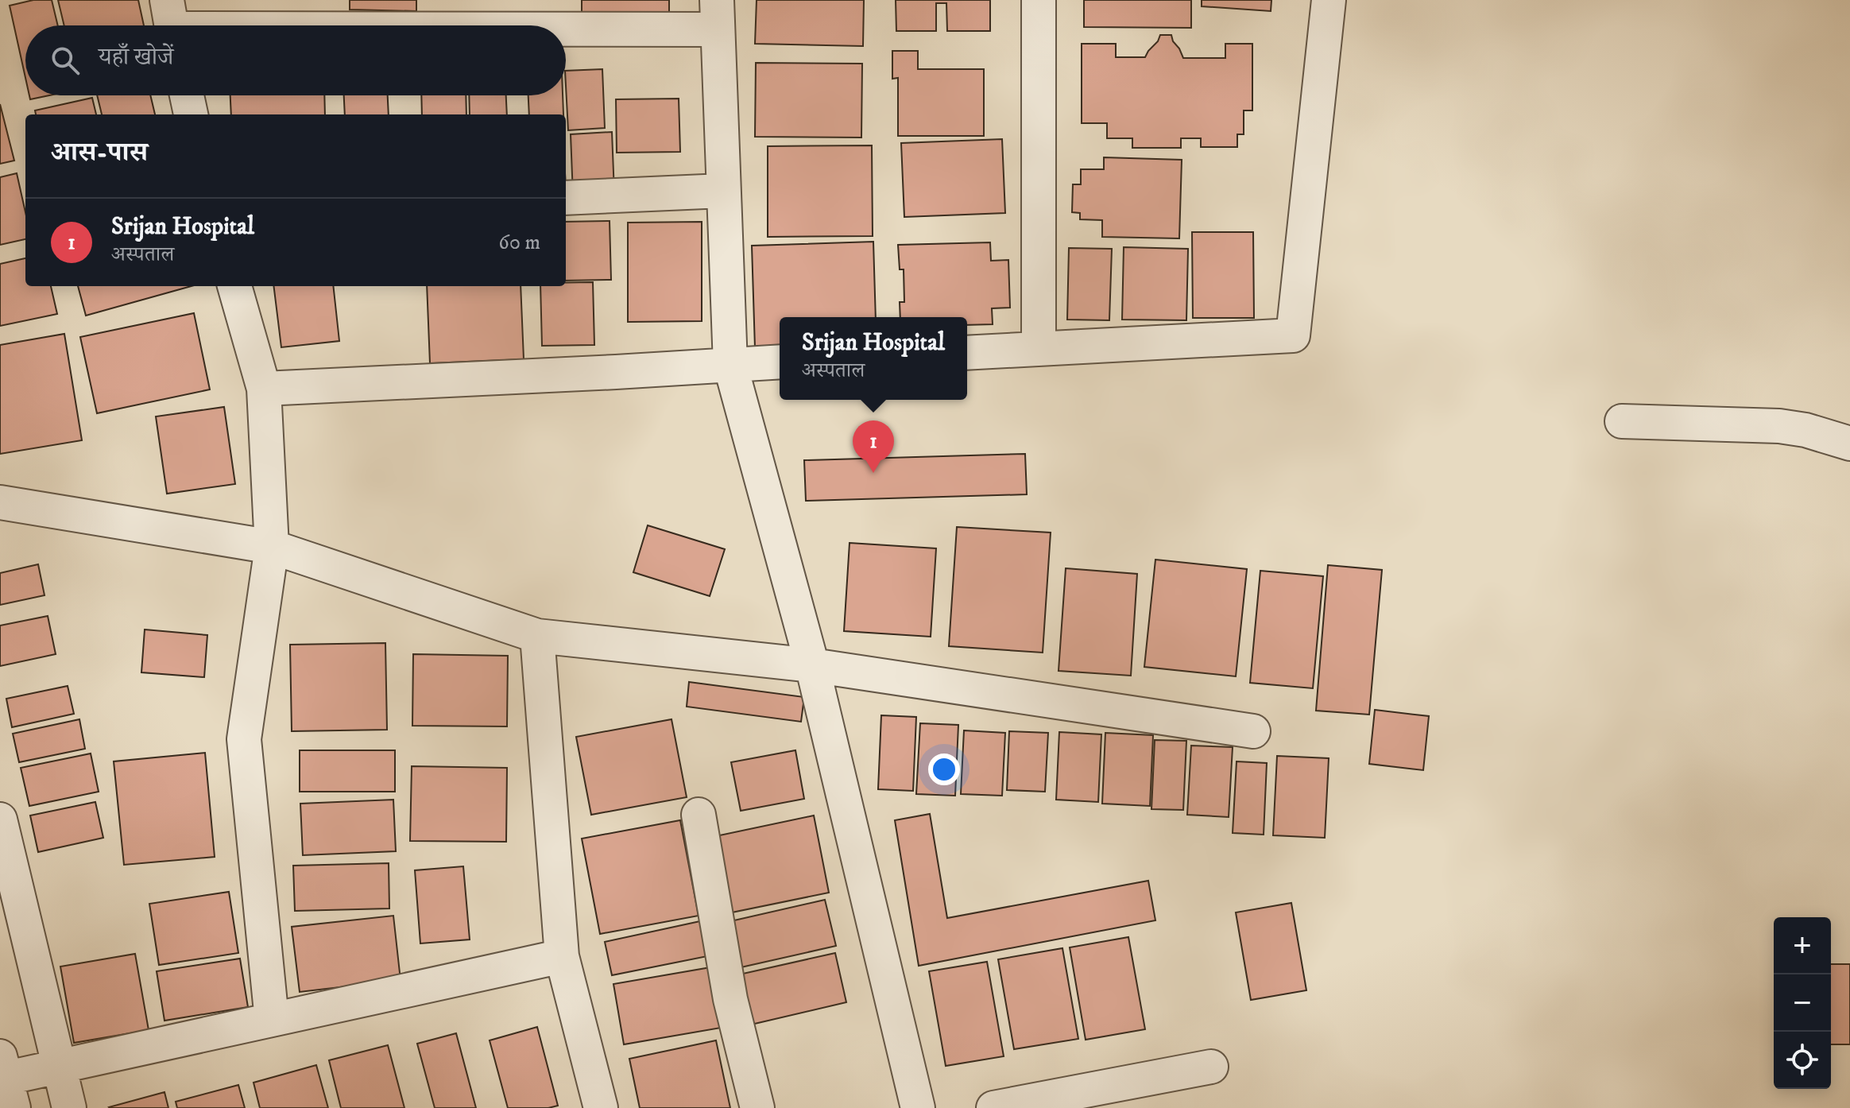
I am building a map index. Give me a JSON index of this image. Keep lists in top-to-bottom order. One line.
{"page":{"search":"यहाँ खोजें","heading":"आस-पास","list":[{"mark":"1","name":"Srijan Hospital","note":"अस्पताल","value":"60 m"}],"popup":["Srijan Hospital","अस्पताल"],"pins":"1","map_buttons":["+","−"]}}
